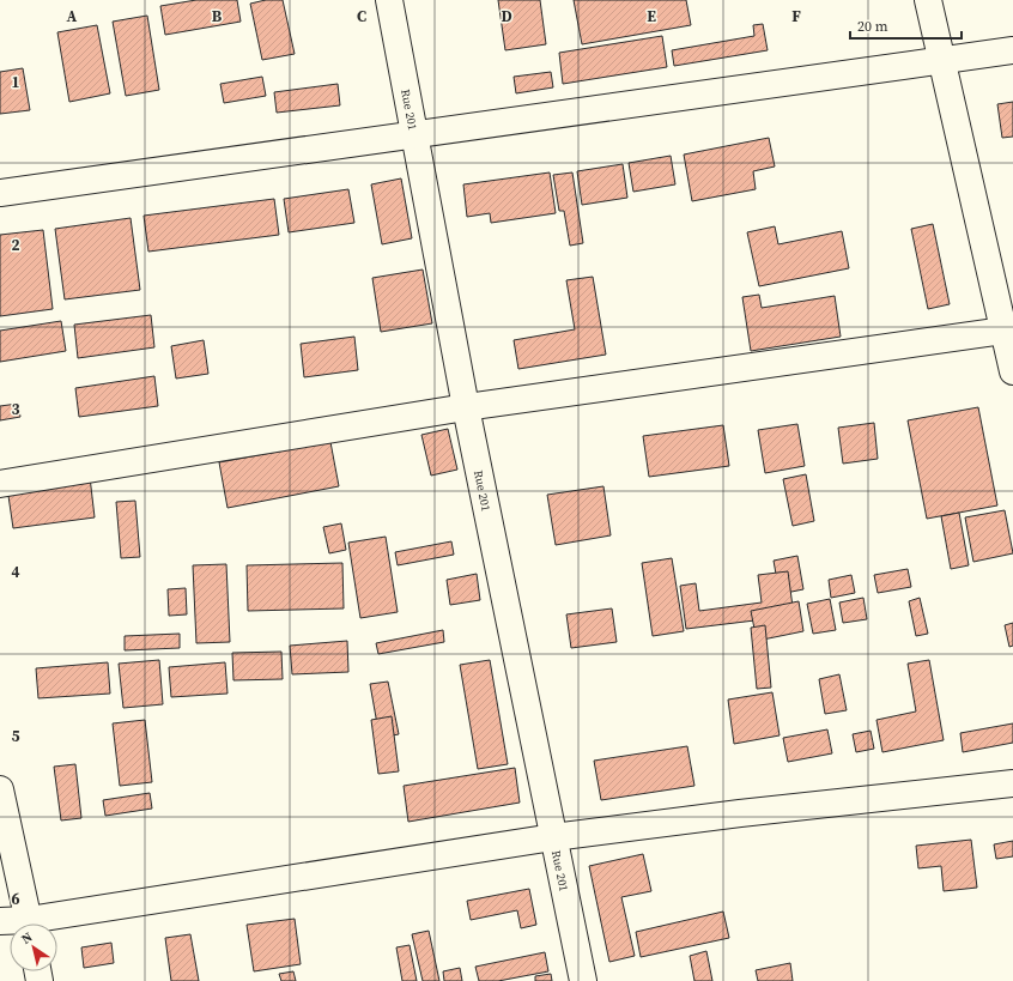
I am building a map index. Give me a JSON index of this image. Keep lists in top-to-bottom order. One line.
{"streets":{"street":["Rue 201"]},"scale_bar":"20 m","north":"top left","grid":{"columns":["A","B","C","D","E","F"],"rows":["1","2","3","4","5","6"]}}
